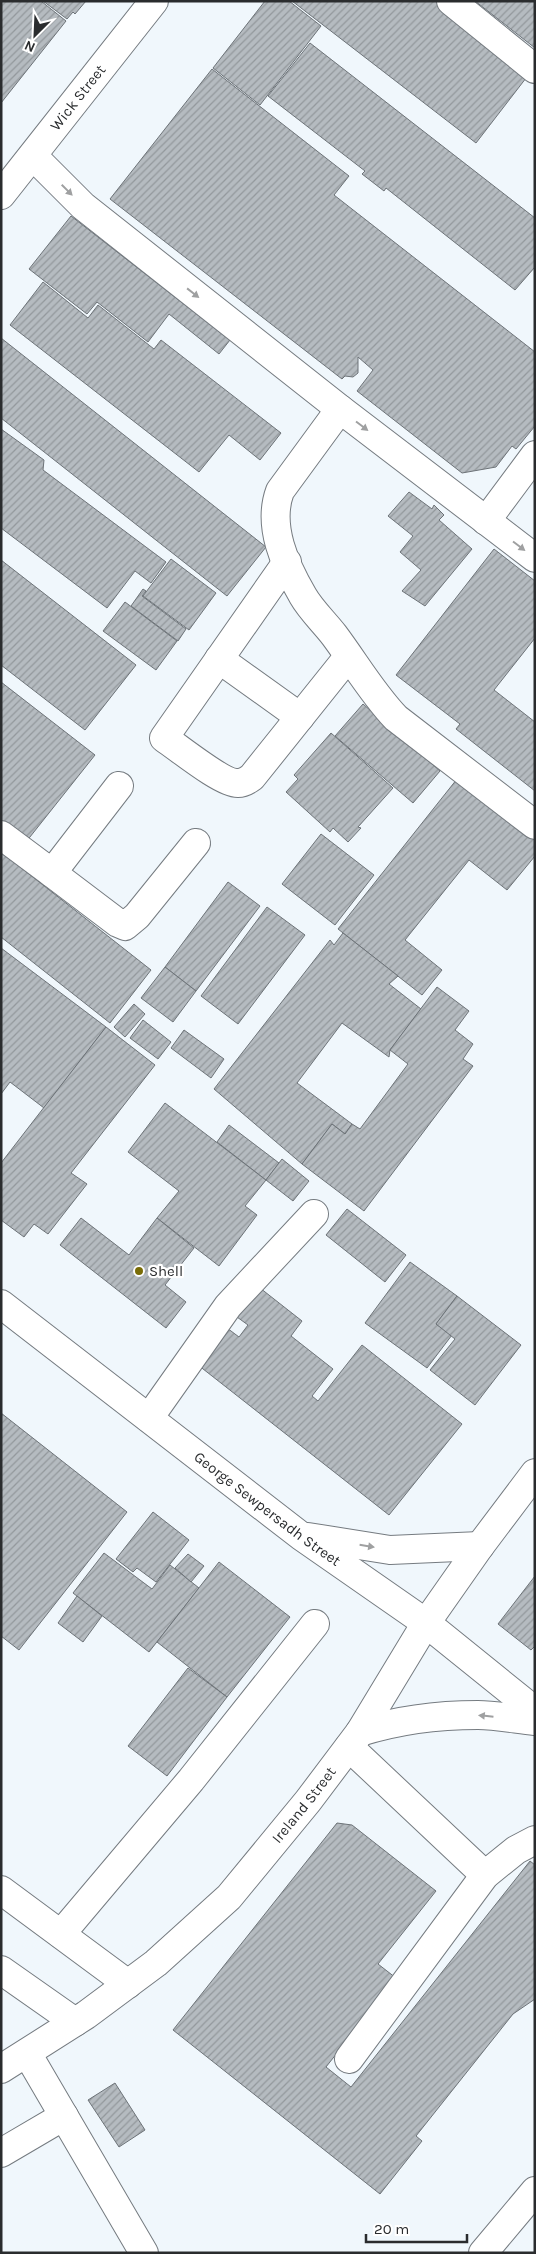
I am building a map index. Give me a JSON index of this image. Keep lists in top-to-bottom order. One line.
{"streets":{"street":["Wick Street","George Sewpersadh Street","Ireland Street"]},"crossings":[["George Sewpersadh Street","Ireland Street"]],"places":["Shell"],"scale_bar":"20 m","north":"bottom left"}
